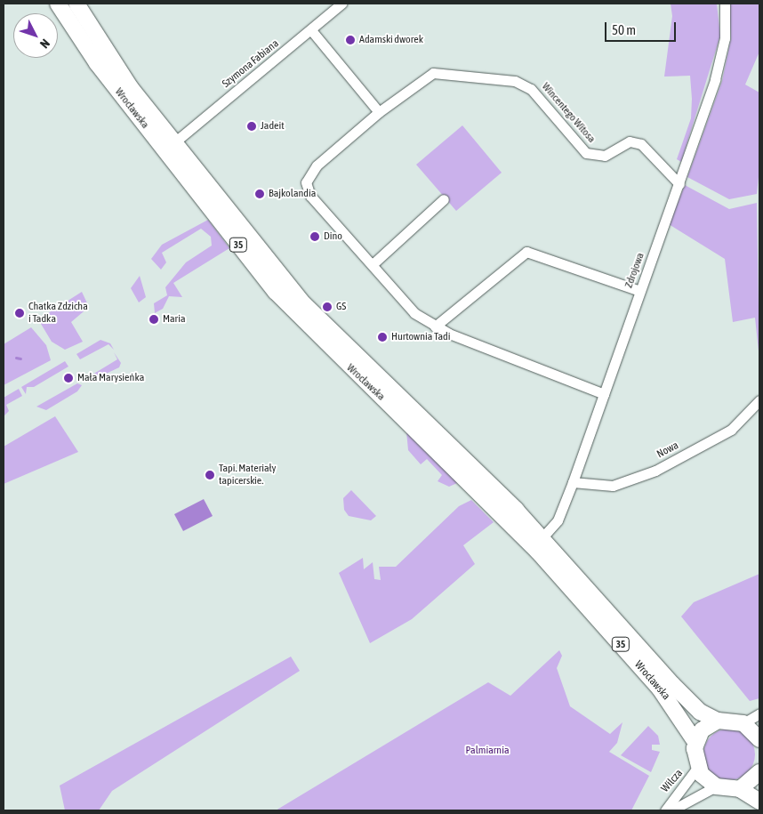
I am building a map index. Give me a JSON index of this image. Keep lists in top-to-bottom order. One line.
{"streets":{"main road":["Wrocławska","35"],"street":["Szymona Fabiana","Wincentego Witosa","Zdrojowa","Nowa","Wilcza"]},"crossings":[["Szymona Fabiana","Wrocławska"],["Wrocławska","35"],["Wrocławska","Zdrojowa"],["Wincentego Witosa","Zdrojowa"],["35","Wilcza"],["Zdrojowa","Nowa"]],"parks":["Palmiarnia"],"places":["Adamski dworek","Jadeit","Bajkolandia","Dino","GS","Chatka Zdzicha i Tadka","Maria","Hurtownia Tadi","Mała Marysieńka","Tapi. Materiały tapicerskie."],"scale_bar":"50 m","north":"bottom right"}
